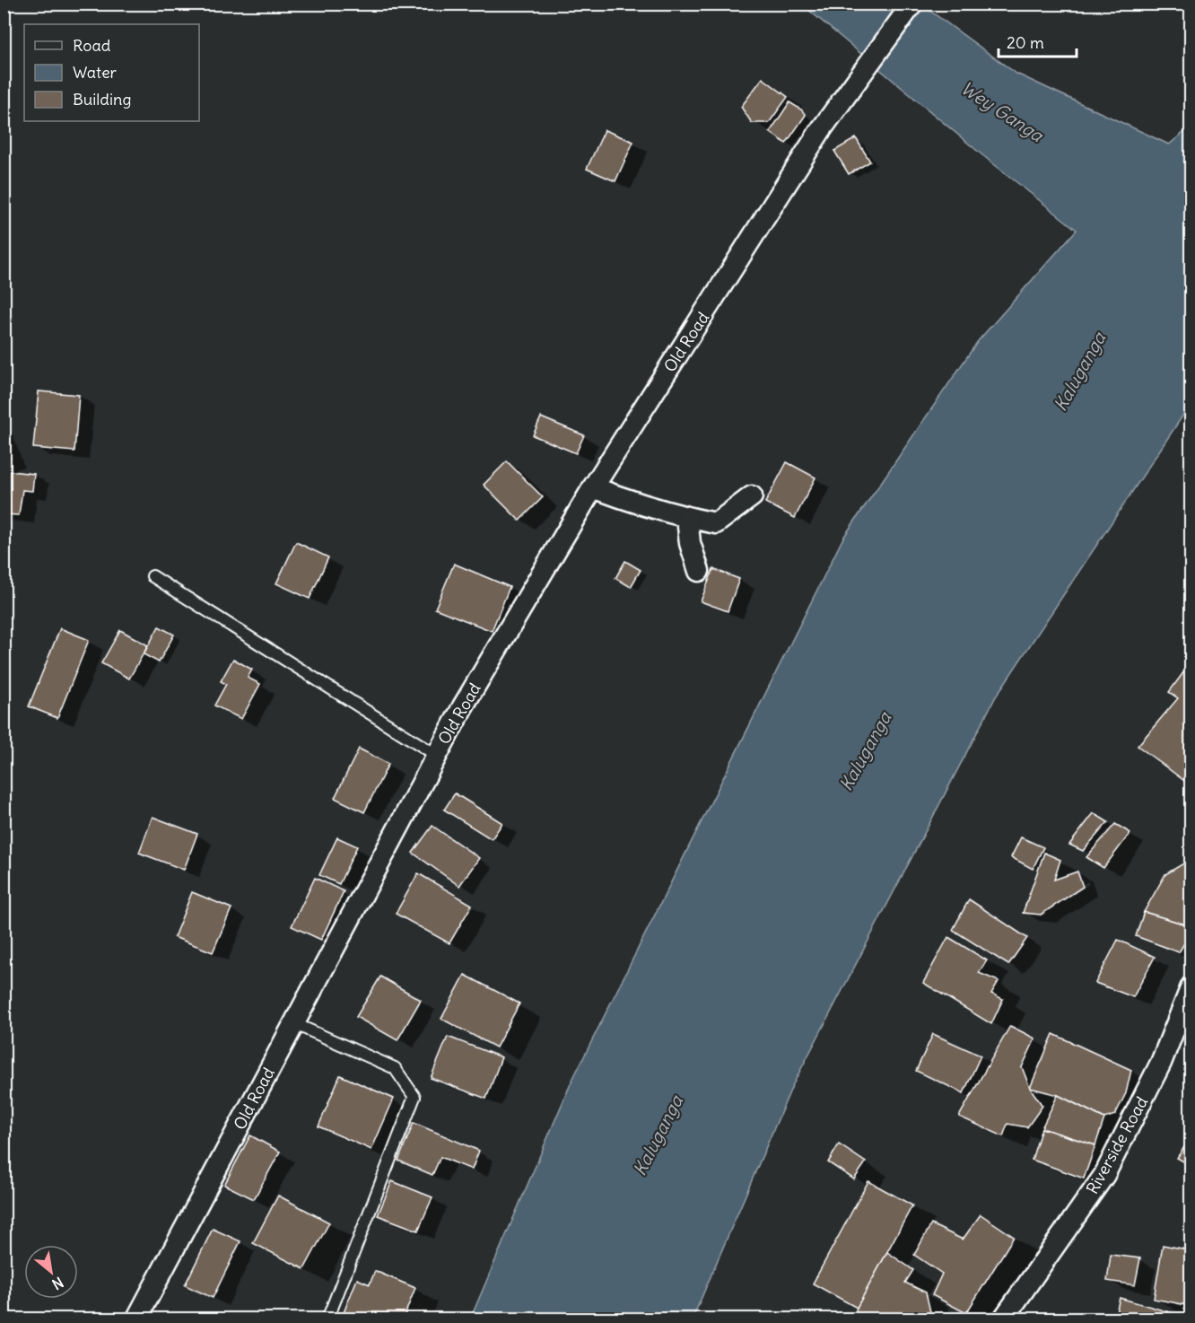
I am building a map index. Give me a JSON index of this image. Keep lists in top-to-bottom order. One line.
{"streets":{"street":["Old Road","Riverside Road"]},"water":["Wey Ganga","Kaluganga"],"legend":["Road","Water","Building"],"scale_bar":"20 m","north":"bottom right"}
